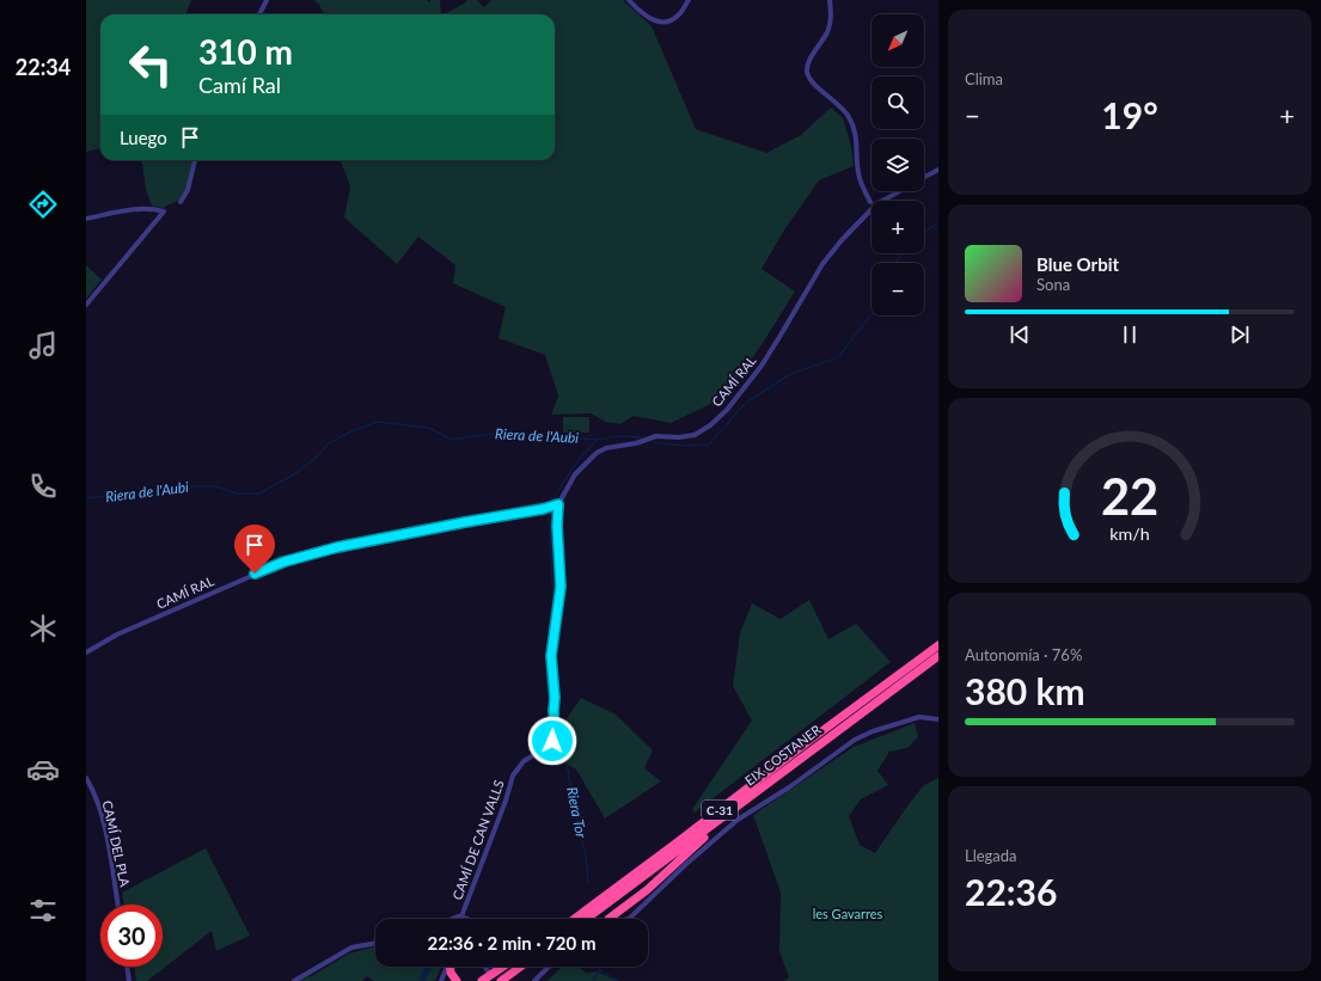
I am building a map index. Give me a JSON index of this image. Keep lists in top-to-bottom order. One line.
{"streets":{"highway":["EIX COSTANER","C-31"],"street":["CAMÍ RAL","CAMÍ DE CAN VALLS","CAMÍ DEL PLA"]},"crossings":[["CAMÍ RAL","CAMÍ DE CAN VALLS"]],"water":["Riera de l'Aubi","Riera Tor"],"parks":["les Gavarres"],"north":"bottom left","page":{"tabs":"22:34","tile":["Clima",["Autonomía · 76%","380 km"],["Llegada","22:36"]],"map_buttons":["+","−"],"turn":["310 m","Camí Ral"],"heat":["−","19°","+"],"then":"Luego","song":["Blue Orbit","Sona"],"limit":"30","trip":"22:36 · 2 min · 720 m","gauge":["22","km/h"]}}
